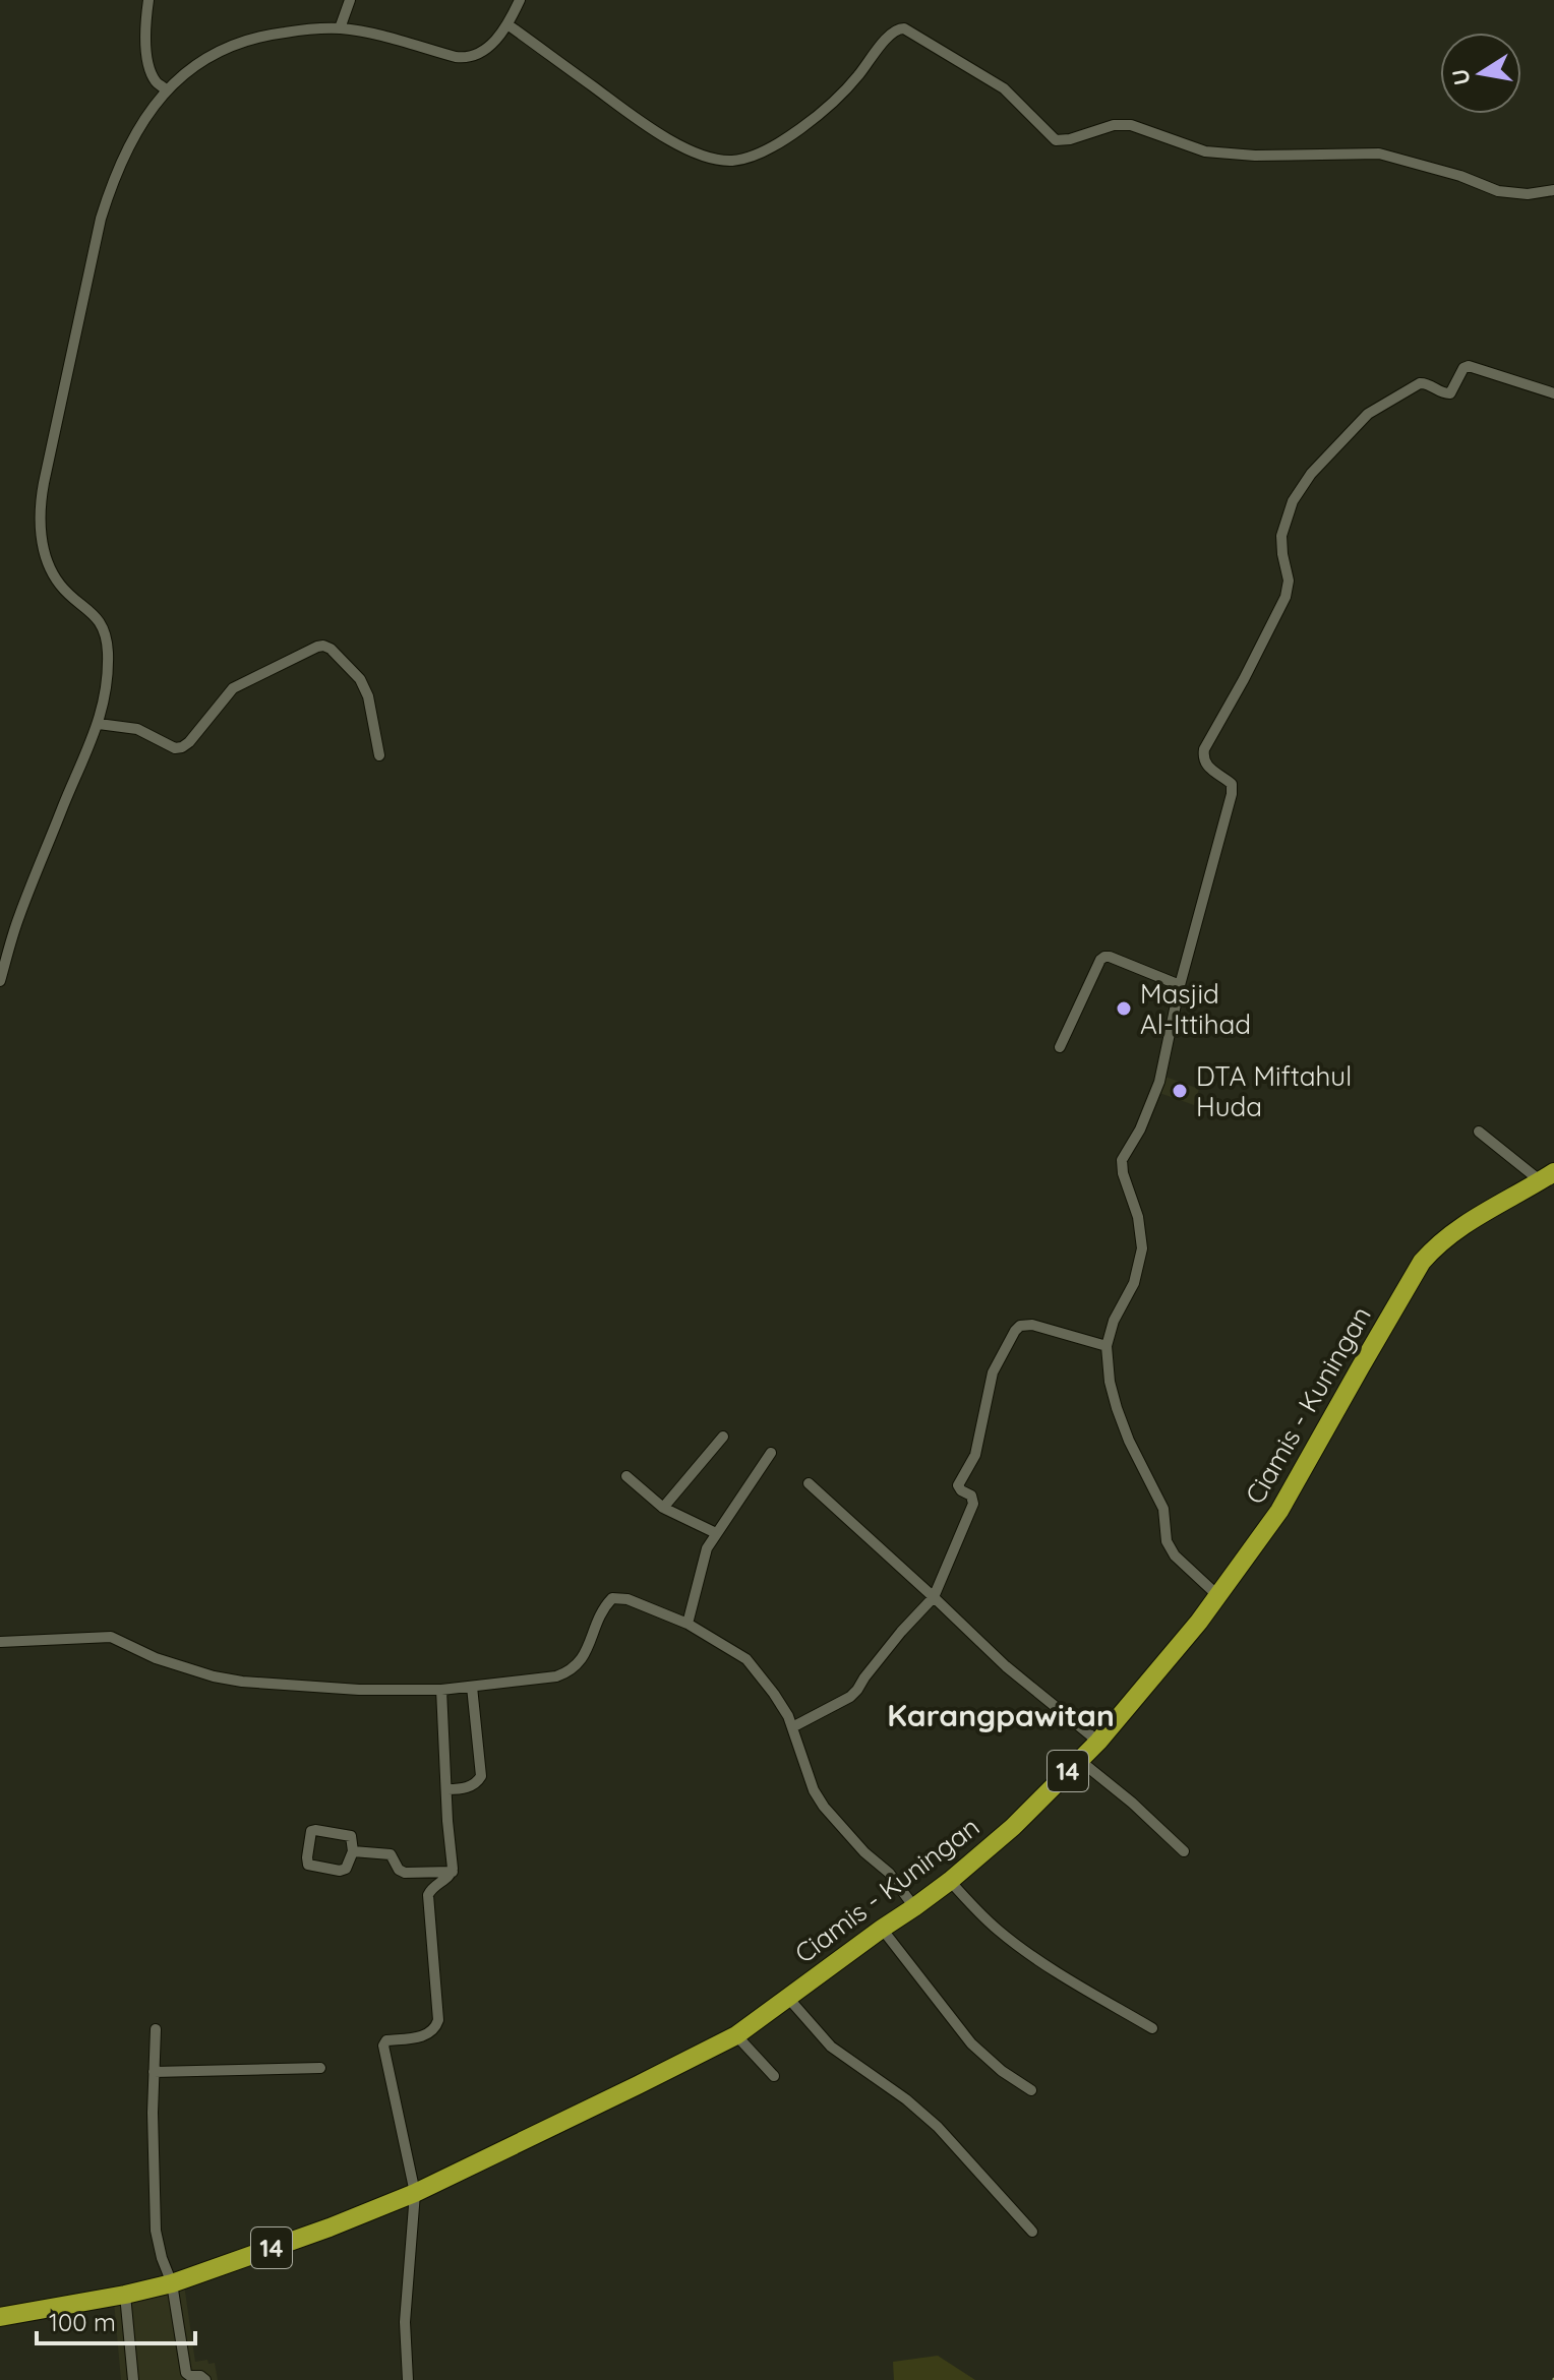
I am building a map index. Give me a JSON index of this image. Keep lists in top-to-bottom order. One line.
{"streets":{"highway":["Ciamis - Kuningan","14"]},"districts":["Karangpawitan"],"places":["Masjid Al-Ittihad","DTA Miftahul Huda"],"scale_bar":"100 m","north":"left"}
